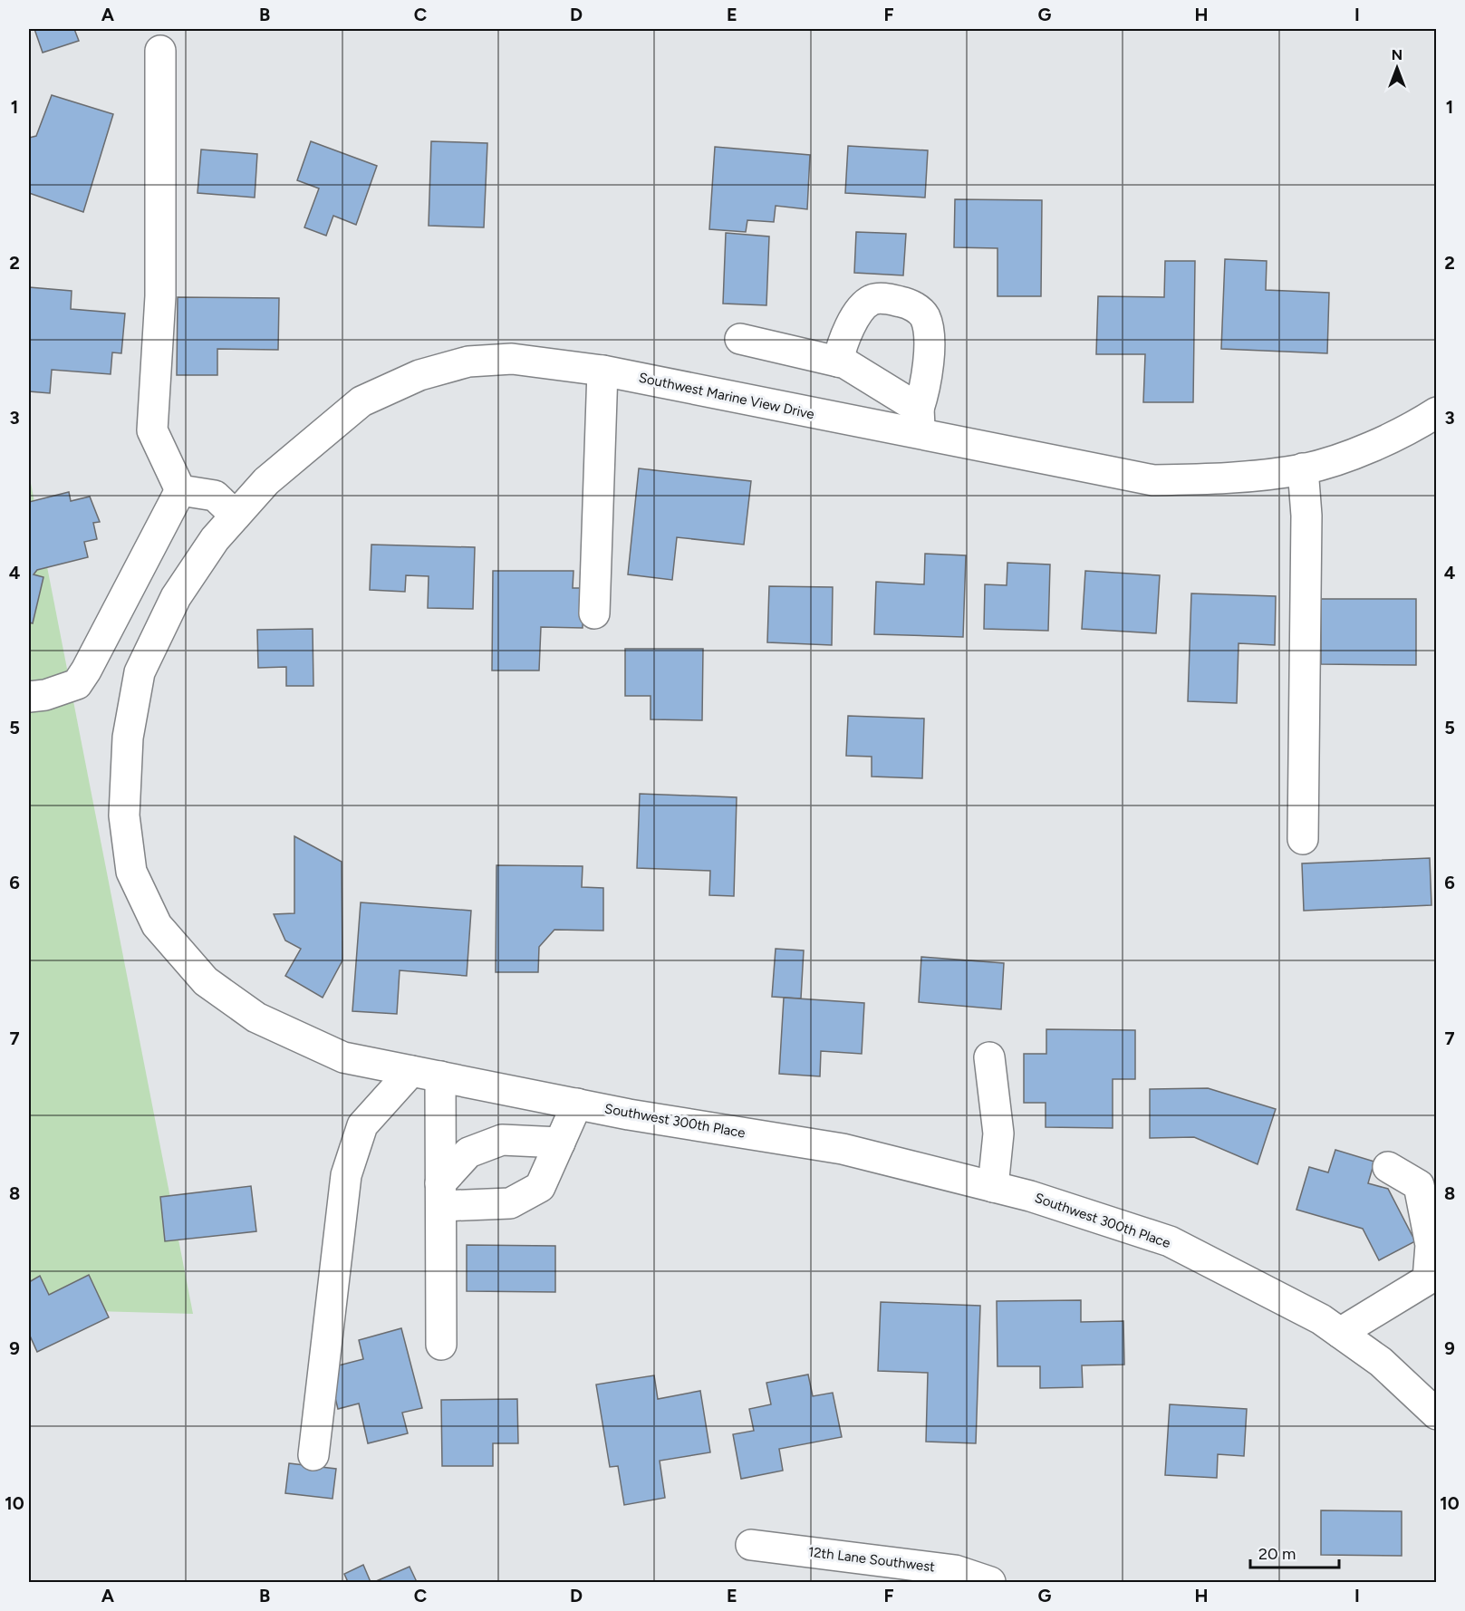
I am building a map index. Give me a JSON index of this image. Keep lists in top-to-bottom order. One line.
{"streets":{"street":["Southwest Marine View Drive","Southwest 300th Place","12th Lane Southwest"]},"crossings":[["Southwest Marine View Drive","Southwest 300th Place"]],"scale_bar":"20 m","north":"top","grid":{"columns":["A","B","C","D","E","F","G","H","I"],"rows":["1","2","3","4","5","6","7","8","9","10"]}}
